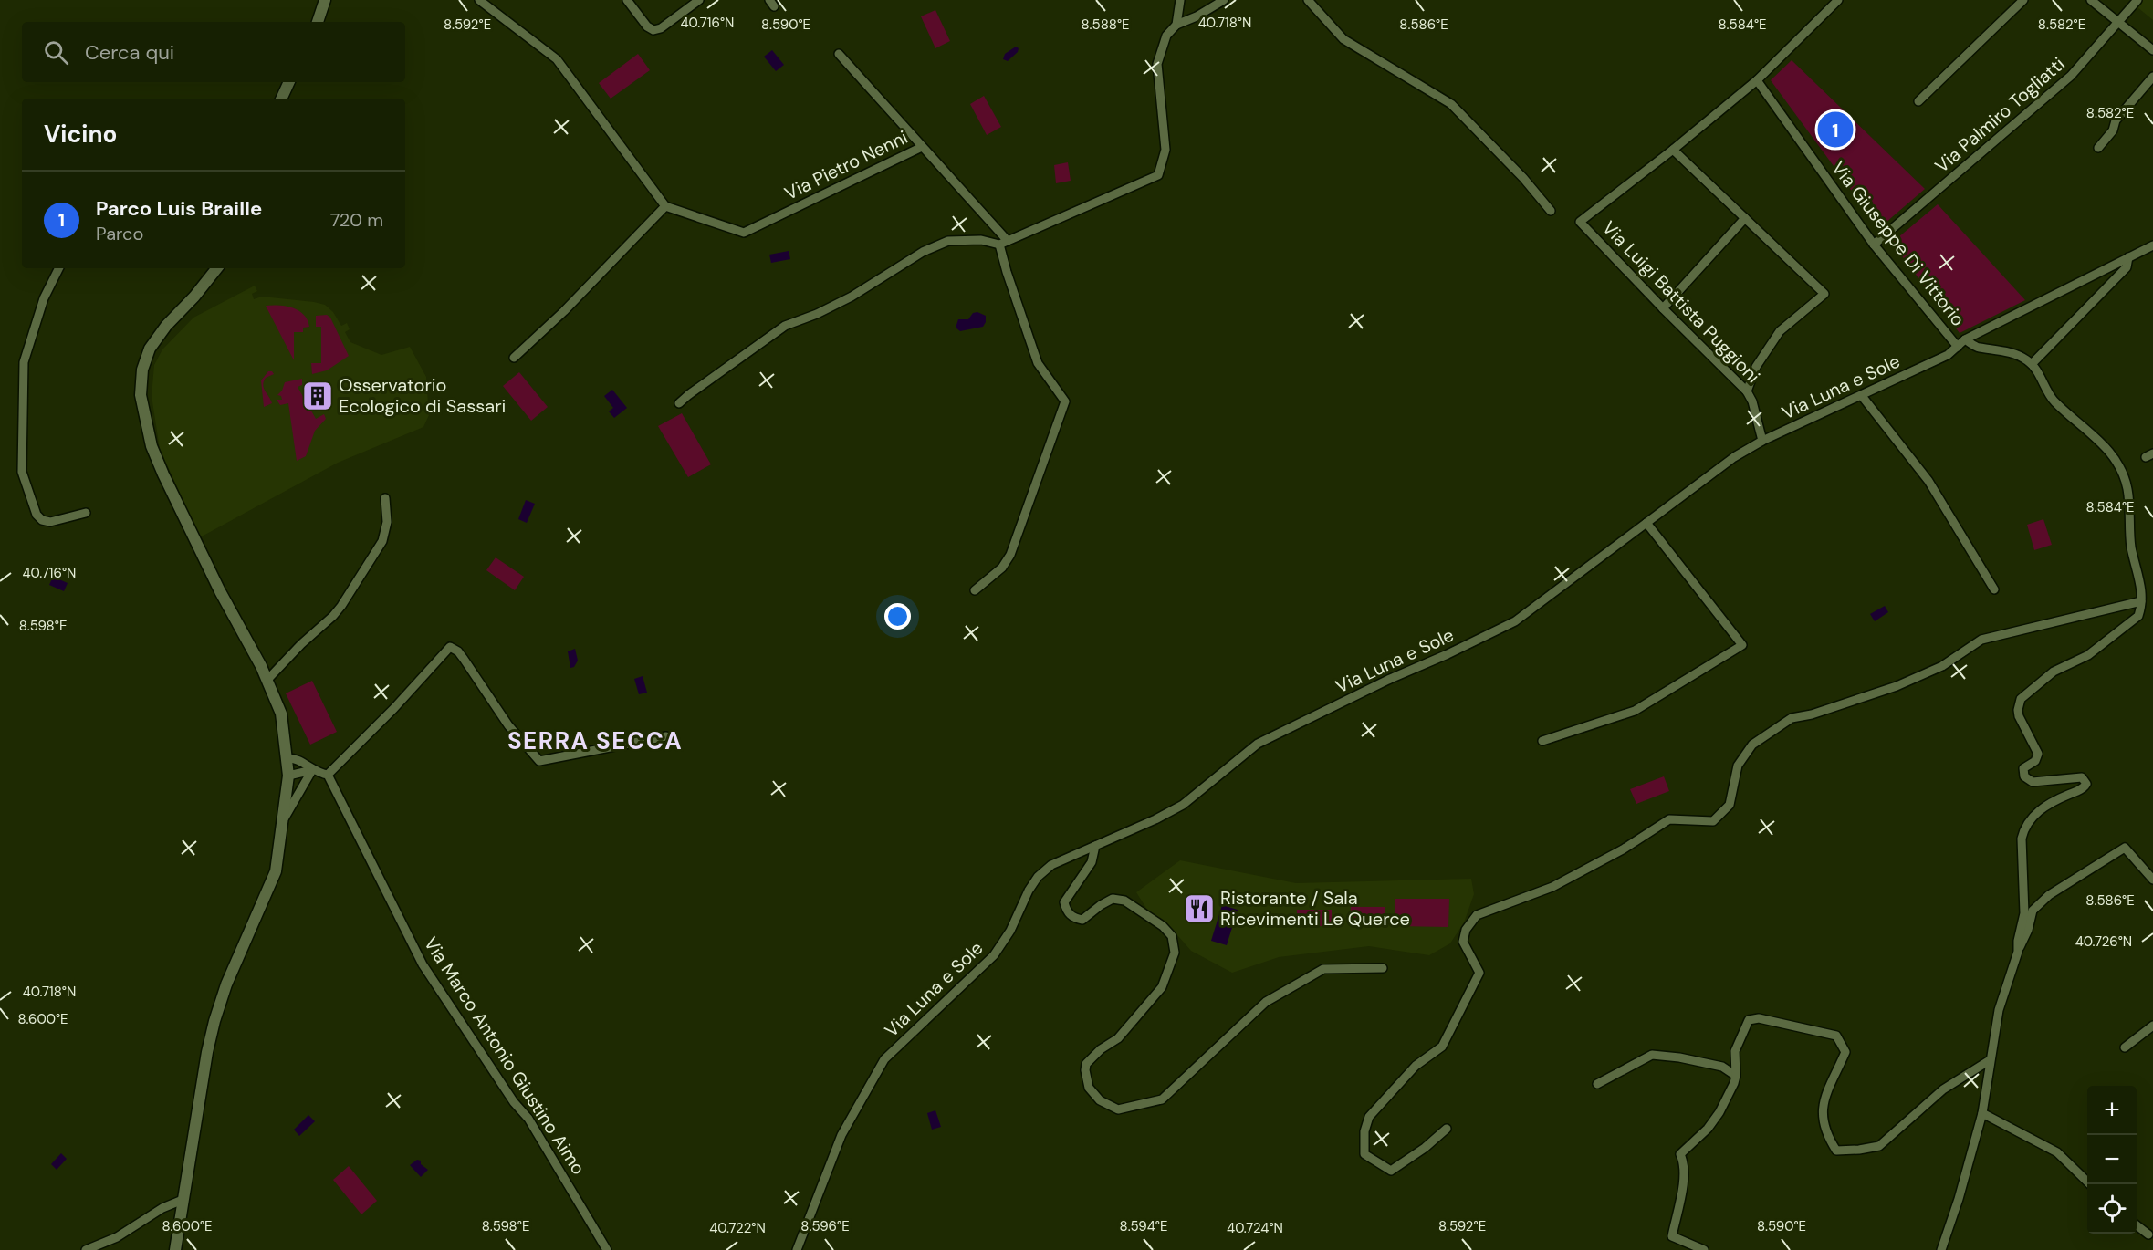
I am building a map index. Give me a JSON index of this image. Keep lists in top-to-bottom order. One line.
{"streets":{"street":["Via Palmiro Togliatti","Via Pietro Nenni","Via Giuseppe Di Vittorio","Via Luigi Battista Puggioni","Via Luna e Sole","Via Marco Antonio Giustino Aimo"]},"crossings":[["Via Palmiro Togliatti","Via Giuseppe Di Vittorio"],["Via Giuseppe Di Vittorio","Via Luna e Sole"],["Via Luigi Battista Puggioni","Via Luna e Sole"]],"districts":["SERRA SECCA"],"places":{"building":["Osservatorio Ecologico di Sassari"],"restaurant":["Ristorante / Sala Ricevimenti Le Querce"]},"page":{"search":"Cerca qui","heading":"Vicino","pins":"1","list":[{"mark":"1","name":"Parco Luis Braille","note":"Parco","value":"720 m"}],"map_buttons":["+","−"]},"coordinates":["40.716°N","40.718°N","8.592°E","8.590°E","8.588°E","8.586°E","8.584°E","8.582°E","8.598°E","40.726°N","8.600°E","8.596°E","8.594°E","40.722°N","40.724°N"]}
